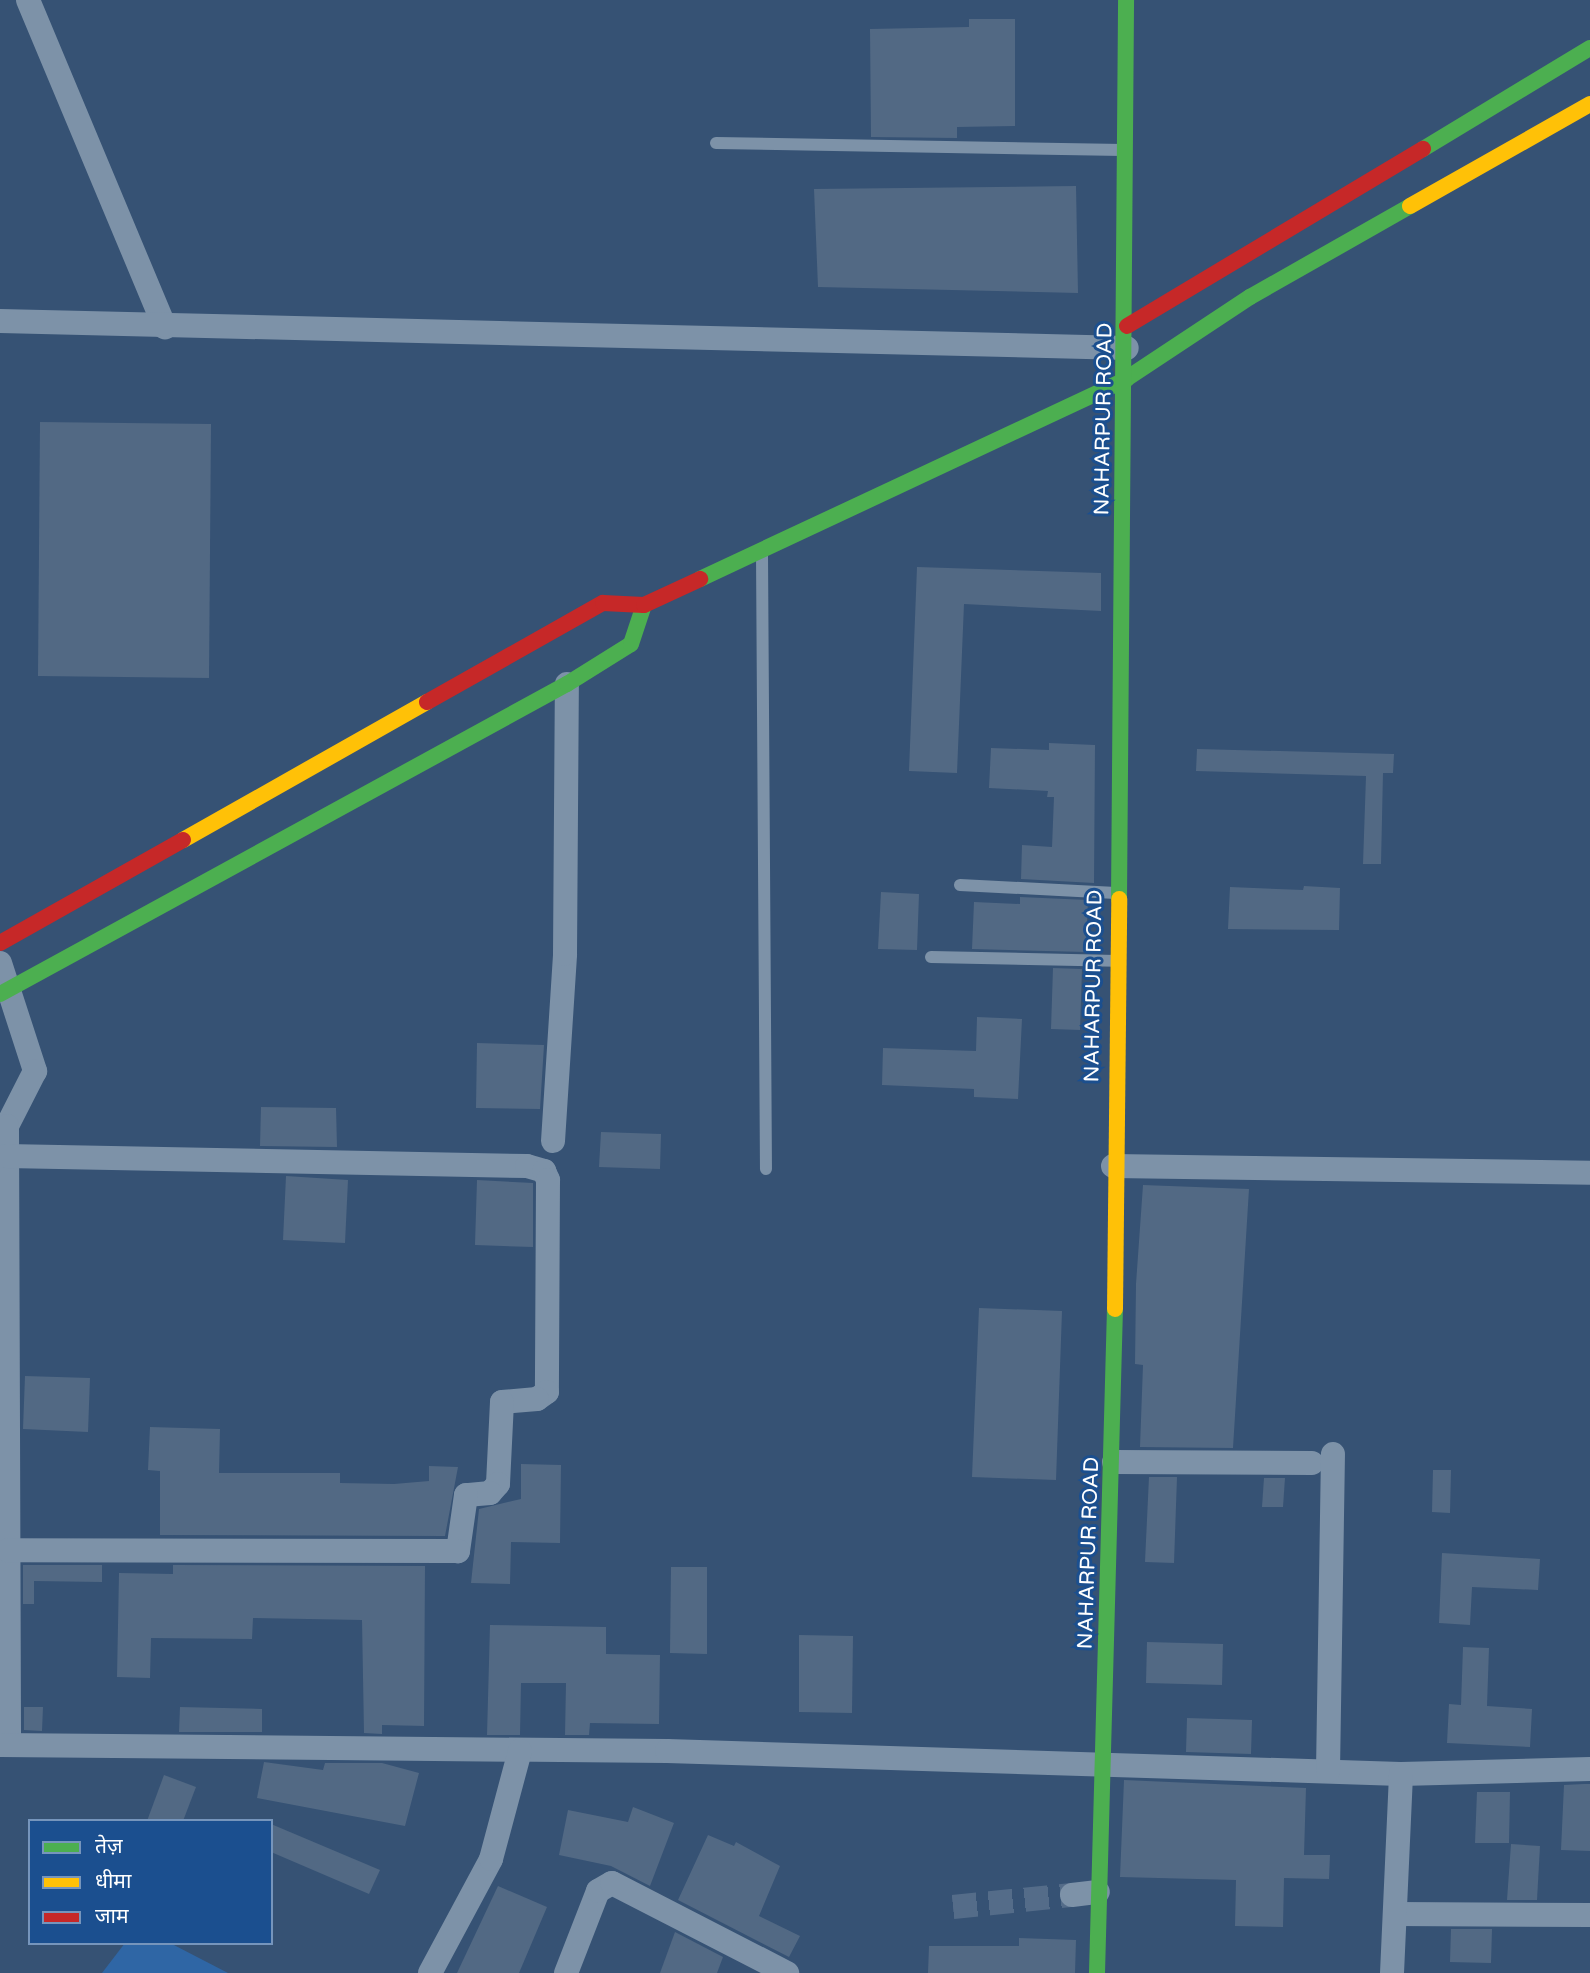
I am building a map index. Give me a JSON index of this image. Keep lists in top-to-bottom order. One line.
{"streets":{"street":["NAHARPUR ROAD"]},"legend":["तेज़","धीमा","जाम"]}
